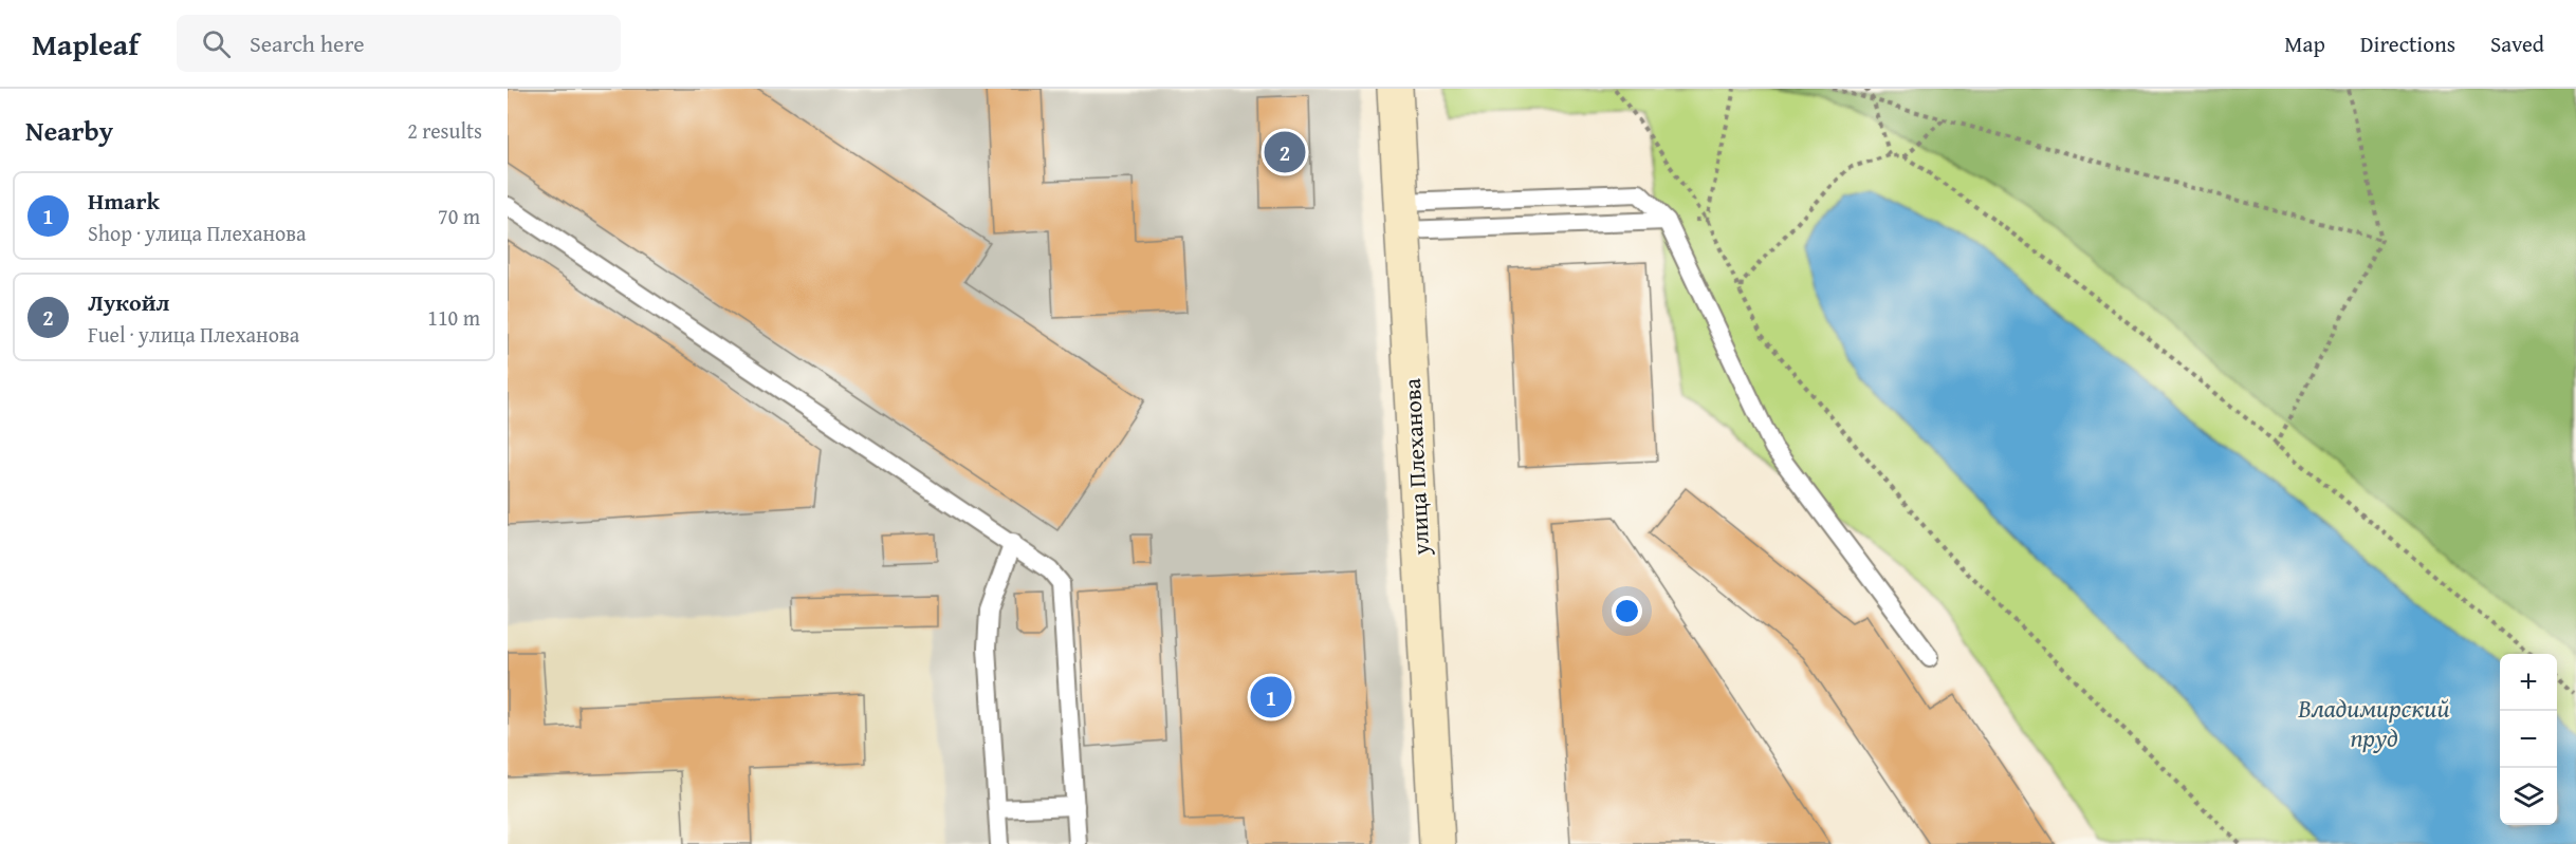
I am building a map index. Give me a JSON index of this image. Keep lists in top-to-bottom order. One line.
{"streets":{"main road":["улица Плеханова"]},"water":["Владимирский пруд"],"page":{"header":"Mapleaf","search":"Search here","nav":["Map","Directions","Saved"],"heading":["Nearby","2 results"],"pins":["2","1"],"list":[{"mark":"1","name":"Hmark","note":"Shop · улица Плеханова","value":"70 m"},{"mark":"2","name":"Лукойл","note":"Fuel · улица Плеханова","value":"110 m"}],"map_buttons":["+","−"]}}
